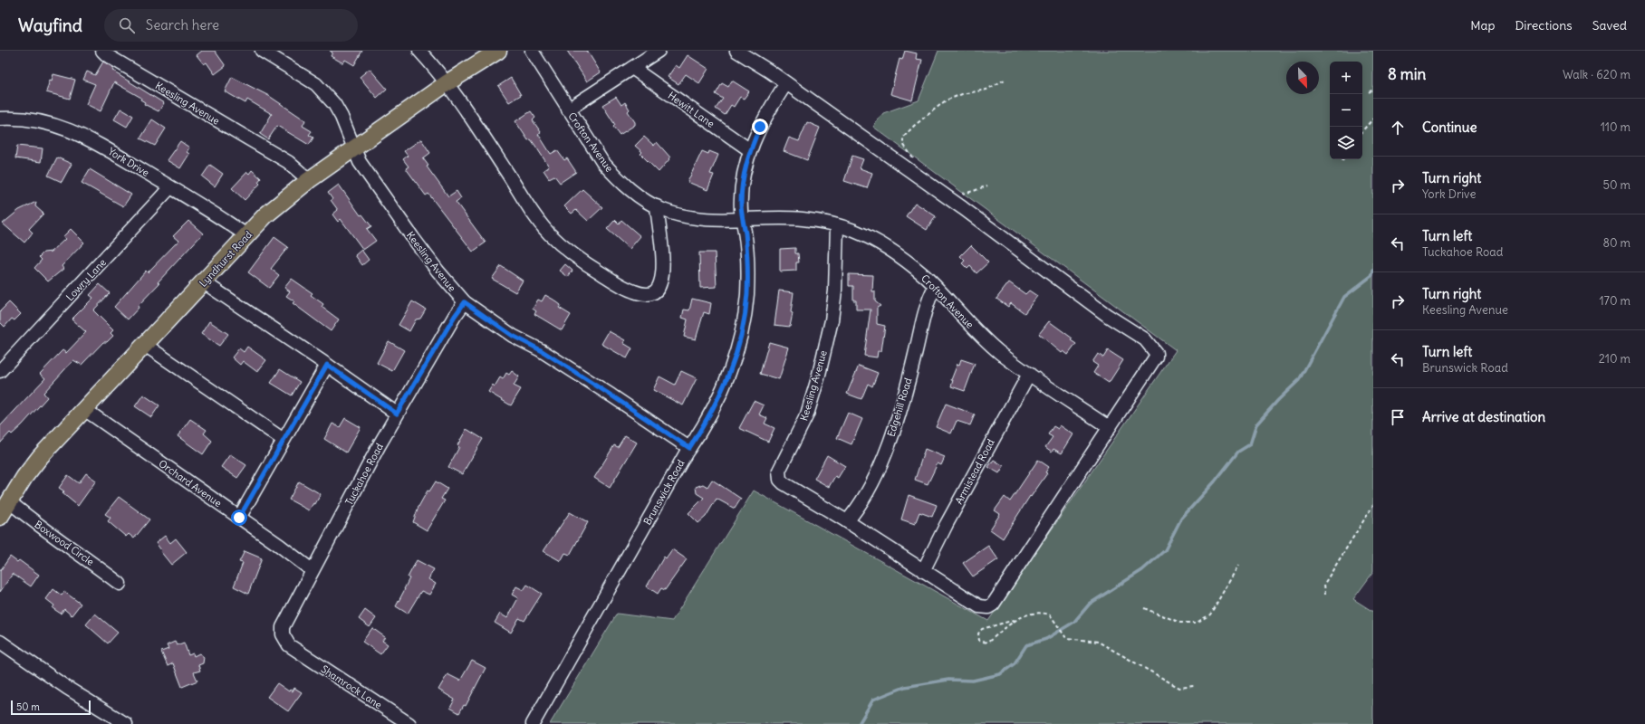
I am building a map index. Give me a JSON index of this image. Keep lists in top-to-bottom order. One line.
{"streets":{"main road":["Lyndhurst Road"],"street":["Keesling Avenue","Hewitt Lane","Crofton Avenue","York Drive","Lowry Lane","Edgehill Road","Armistead Road","Tuckahoe Road","Orchard Avenue","Brunswick Road","Boxwood Circle","Shamrock Lane"]},"crossings":[["Keesling Avenue","Crofton Avenue"],["Keesling Avenue","Lyndhurst Road"],["Keesling Avenue","Edgehill Road"],["Keesling Avenue","Armistead Road"],["Keesling Avenue","Tuckahoe Road"],["Keesling Avenue","Brunswick Road"],["Hewitt Lane","Brunswick Road"],["Crofton Avenue","Edgehill Road"],["Crofton Avenue","Armistead Road"],["Crofton Avenue","Brunswick Road"],["York Drive","Lyndhurst Road"],["York Drive","Lowry Lane"],["Lyndhurst Road","Orchard Avenue"],["Lyndhurst Road","Boxwood Circle"],["Tuckahoe Road","Orchard Avenue"],["Tuckahoe Road","Shamrock Lane"]],"scale_bar":"50 m","north":"bottom right","page":{"header":"Wayfind","search":"Search here","nav":["Map","Directions","Saved"],"heading":["8 min","Walk · 620 m"],"map_buttons":["+","−"],"list":[["Continue","110 m"],["Turn right","York Drive","50 m"],["Turn left","Tuckahoe Road","80 m"],["Turn right","Keesling Avenue","170 m"],["Turn left","Brunswick Road","210 m"],"Arrive at destination"],"scale":"50 m"}}
